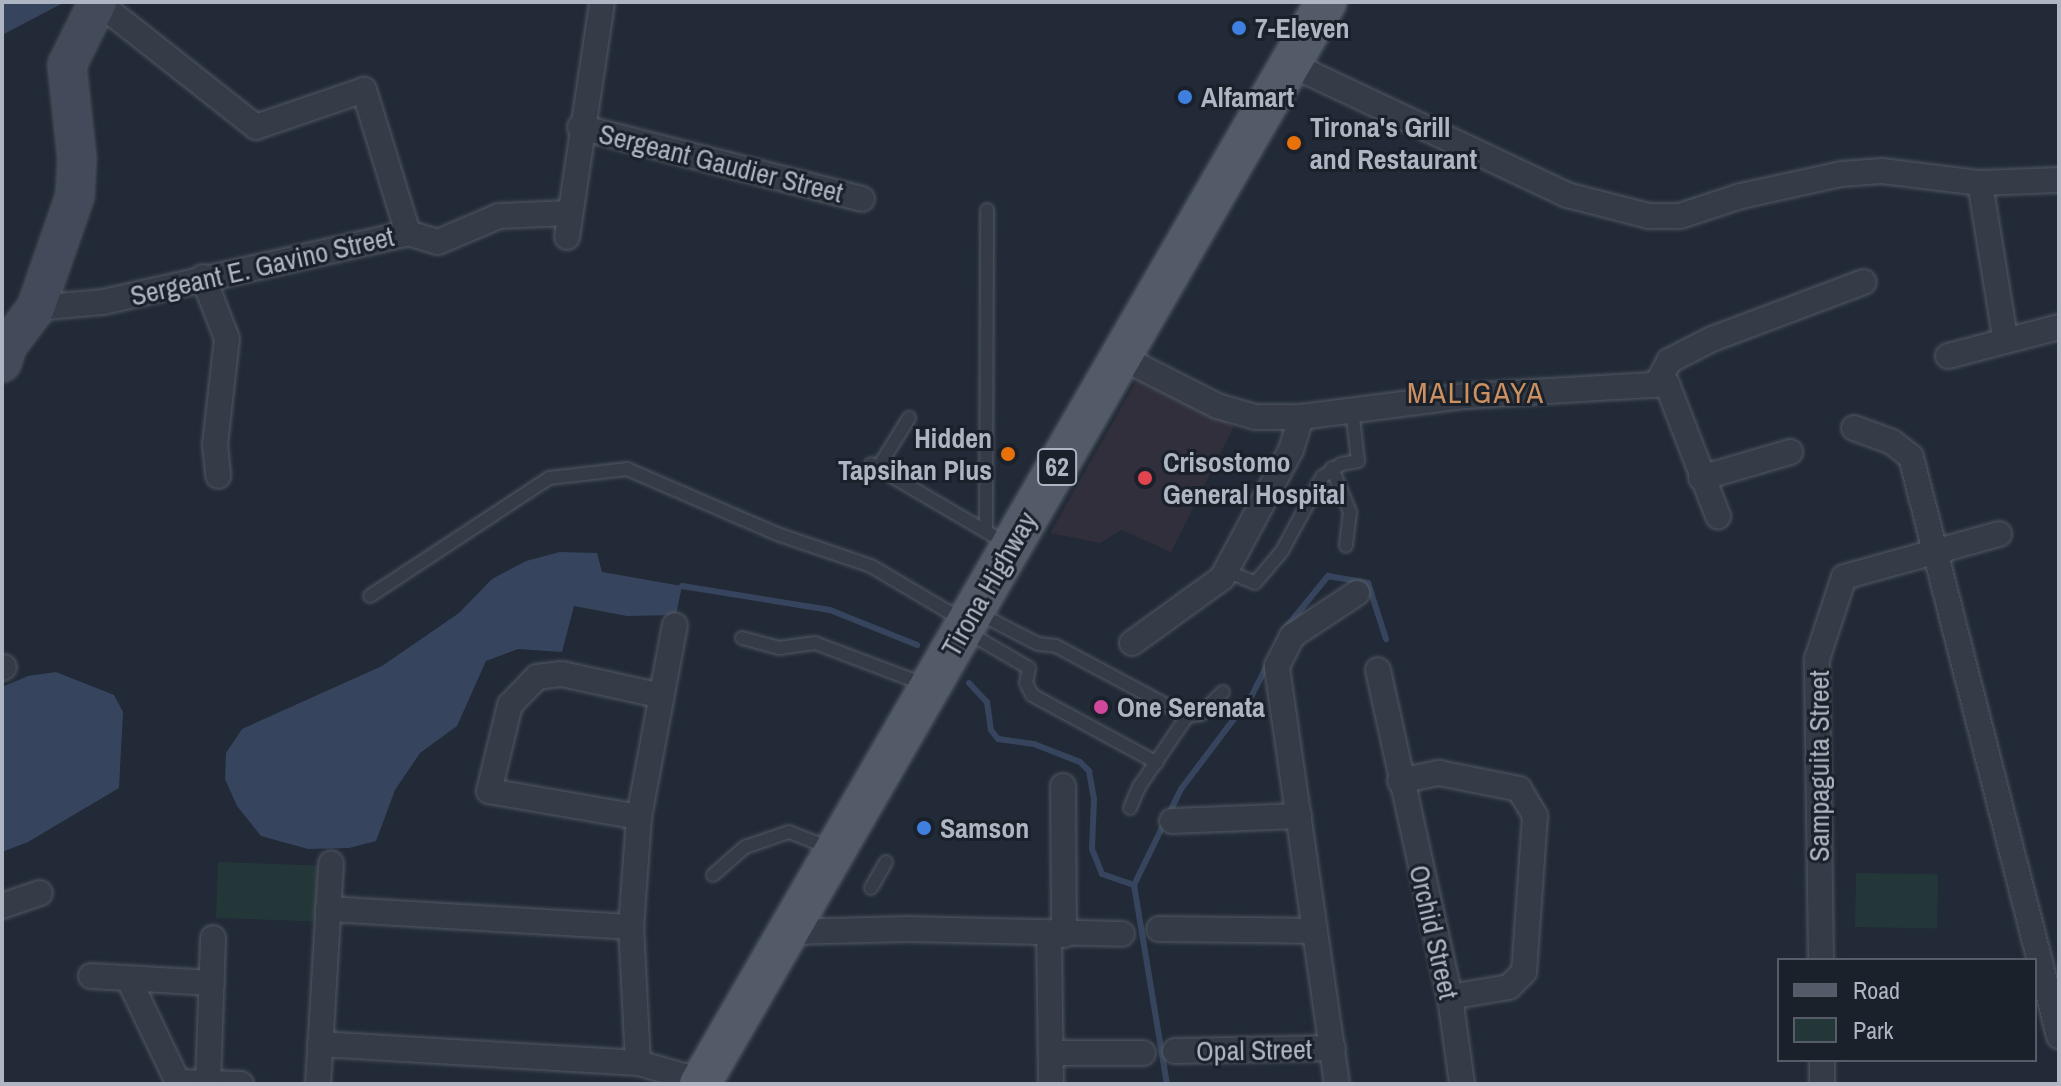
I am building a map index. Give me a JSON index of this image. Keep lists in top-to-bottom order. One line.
{"streets":{"main road":["62","Tirona Highway"],"street":["Sergeant Gaudier Street","Sergeant E. Gavino Street","Sampaguita Street","Orchid Street","Opal Street"]},"crossings":[["Sergeant Gaudier Street","Sergeant E. Gavino Street"]],"districts":["MALIGAYA"],"places":["7-Eleven","Alfamart","Tirona's Grill and Restaurant","Hidden Tapsihan Plus","Crisostomo General Hospital","One Serenata","Samson"],"legend":["Road","Park"]}
